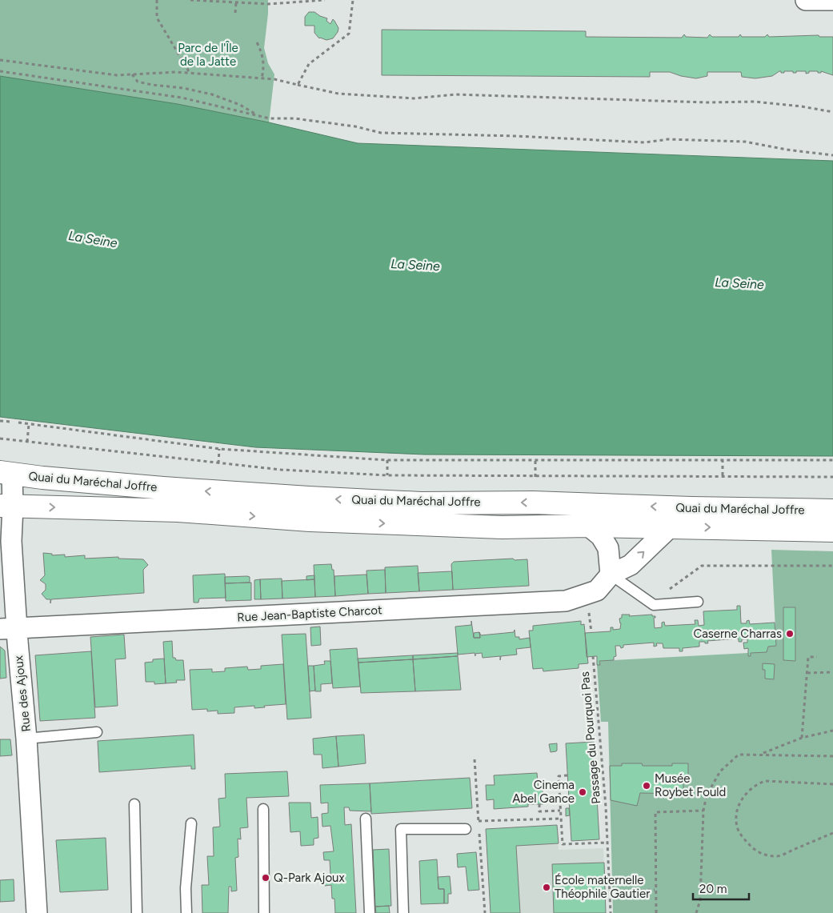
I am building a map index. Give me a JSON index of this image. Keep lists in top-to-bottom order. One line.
{"streets":{"main road":["Quai du Maréchal Joffre"],"street":["Rue Jean-Baptiste Charcot","Rue des Ajoux"],"path":["Passage du Pourquoi Pas"]},"crossings":[["Quai du Maréchal Joffre","Rue Jean-Baptiste Charcot"],["Quai du Maréchal Joffre","Rue des Ajoux"],["Rue Jean-Baptiste Charcot","Rue des Ajoux"]],"water":["La Seine"],"parks":["Parc de l'Île de la Jatte"],"places":["Caserne Charras","Musée Roybet Fould","Cinema Abel Gance","Q-Park Ajoux","École maternelle Théophile Gautier"],"scale_bar":"20 m"}
